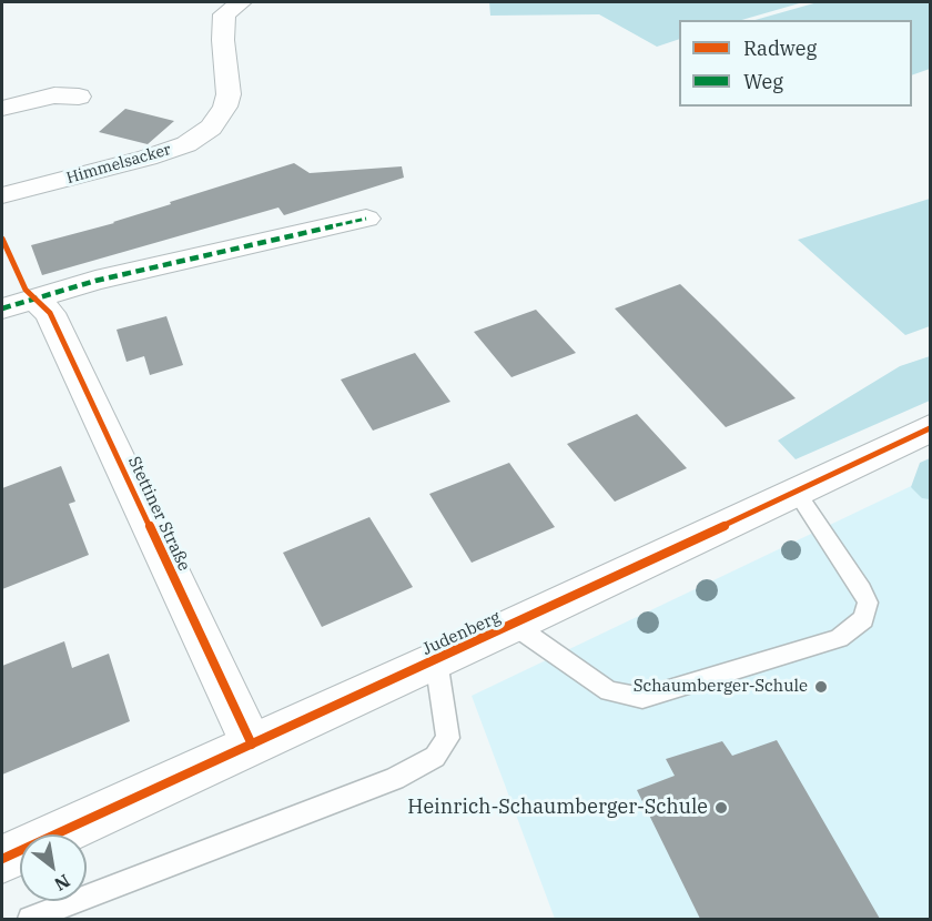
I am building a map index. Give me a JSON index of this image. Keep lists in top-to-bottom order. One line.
{"streets":{"street":["Himmelsacker","Stettiner Straße","Judenberg"]},"crossings":[["Stettiner Straße","Judenberg"]],"places":["Schaumberger-Schule","Heinrich-Schaumberger-Schule"],"legend":["Radweg","Weg"],"north":"bottom right"}
